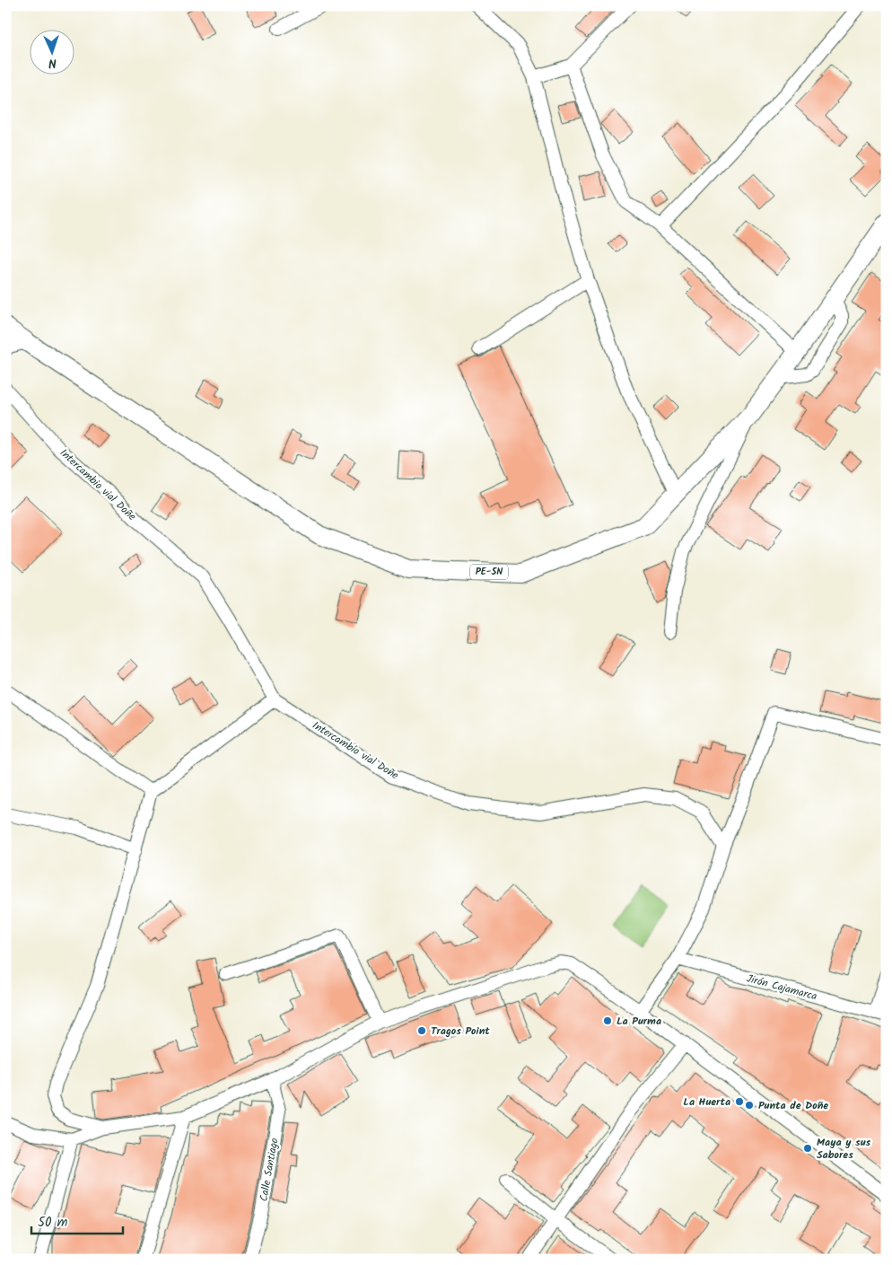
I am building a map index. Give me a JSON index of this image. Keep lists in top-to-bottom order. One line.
{"streets":{"highway":["PE-5N"],"street":["Intercambio vial Doñe","Jirón Cajamarca","Calle Santiago"]},"places":["La Purma","Tragos Point","La Huerta","Punta de Doñe","Maya y sus Sabores"],"scale_bar":"50 m","north":"bottom"}
